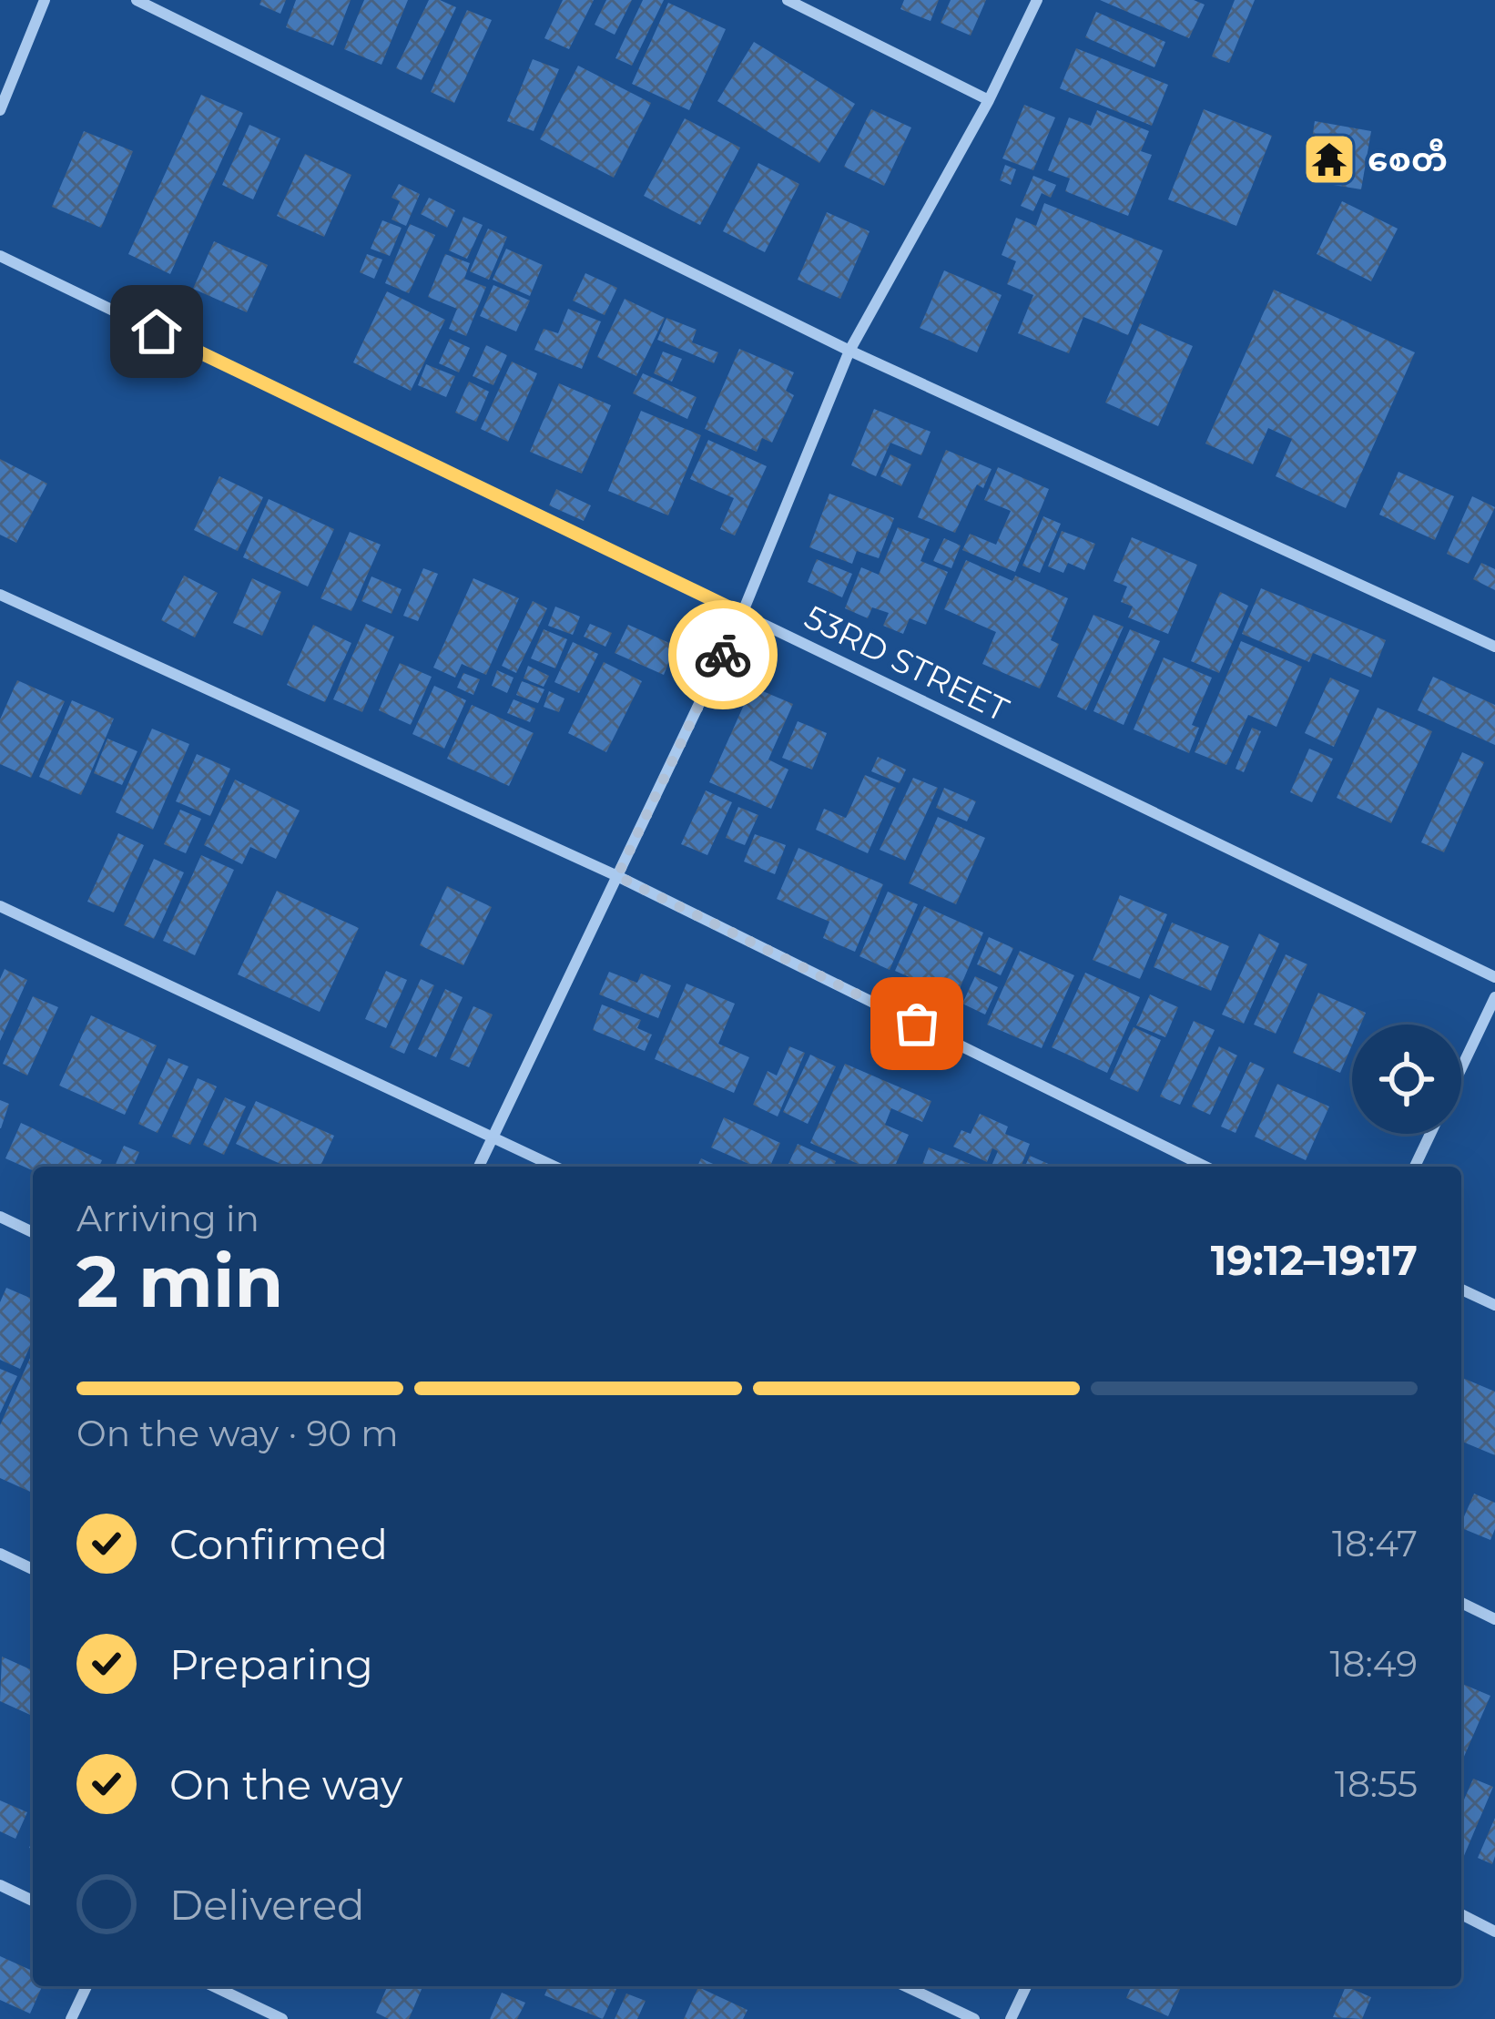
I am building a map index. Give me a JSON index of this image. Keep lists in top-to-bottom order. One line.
{"streets":{"street":["53RD STREET"]},"places":{"temple":["စေတီ"]},"page":{"heading":["2 min","Arriving in","19:12–19:17"],"bar":"On the way · 90 m","list":[["Confirmed","18:47"],["Preparing","18:49"],["On the way","18:55"],"Delivered"]}}
